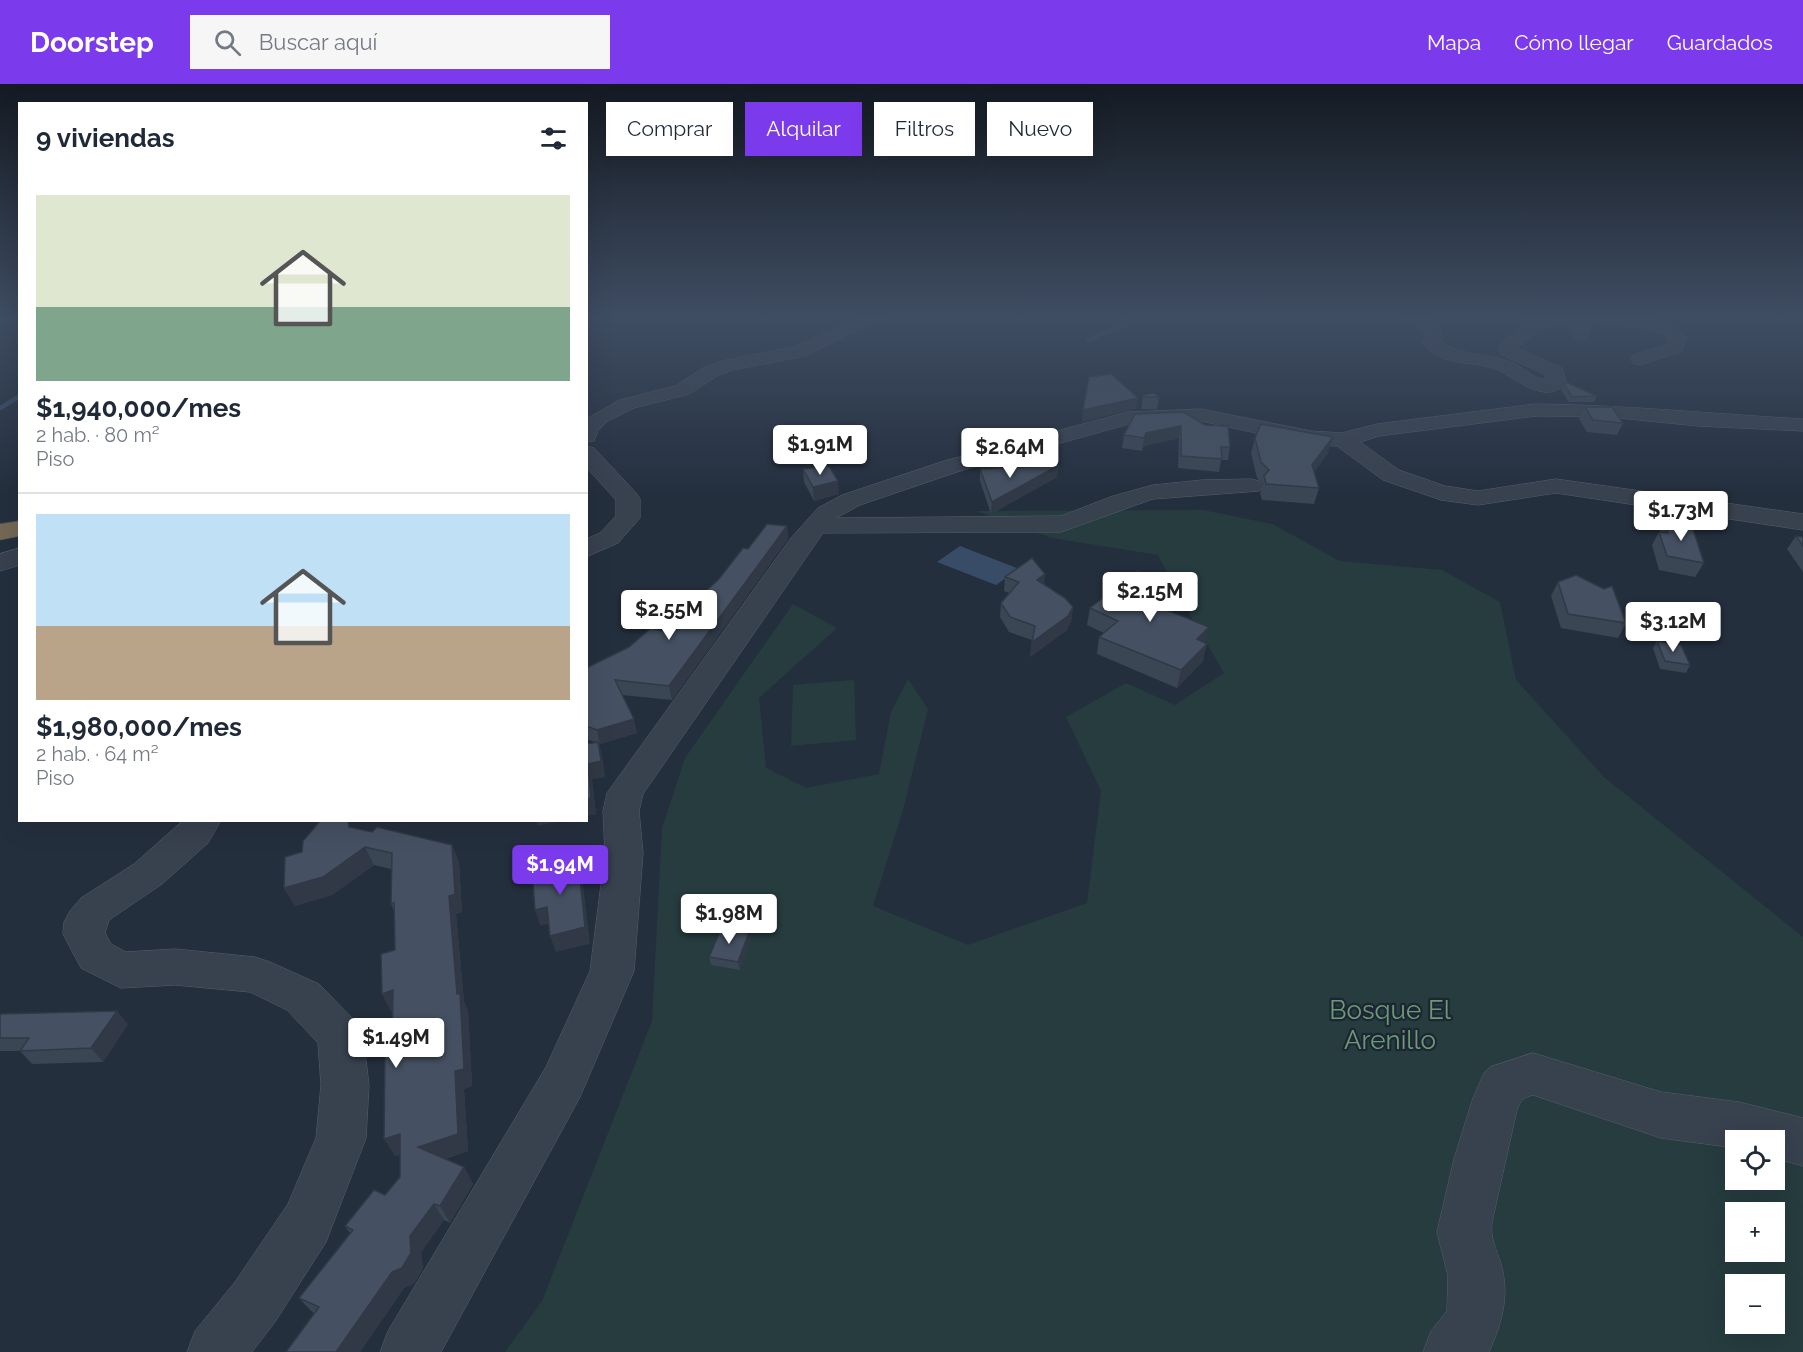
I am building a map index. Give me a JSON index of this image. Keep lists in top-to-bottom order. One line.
{"parks":["Bosque El Arenillo"],"page":{"header":"Doorstep","search":"Buscar aquí","nav":["Mapa","Cómo llegar","Guardados"],"chip":["Comprar","Alquilar","Filtros","Nuevo"],"heading":"9 viviendas","list":[{"name":"$1,940,000/mes","note":"2 hab. · 80 m² · Piso"},{"name":"$1,980,000/mes","note":"2 hab. · 64 m² · Piso"}],"price":["$1.91M","$2.64M","$1.73M","$2.15M","$2.55M","$3.12M","$1.94M","$1.98M","$1.49M"],"map_buttons":["+","−"]}}
